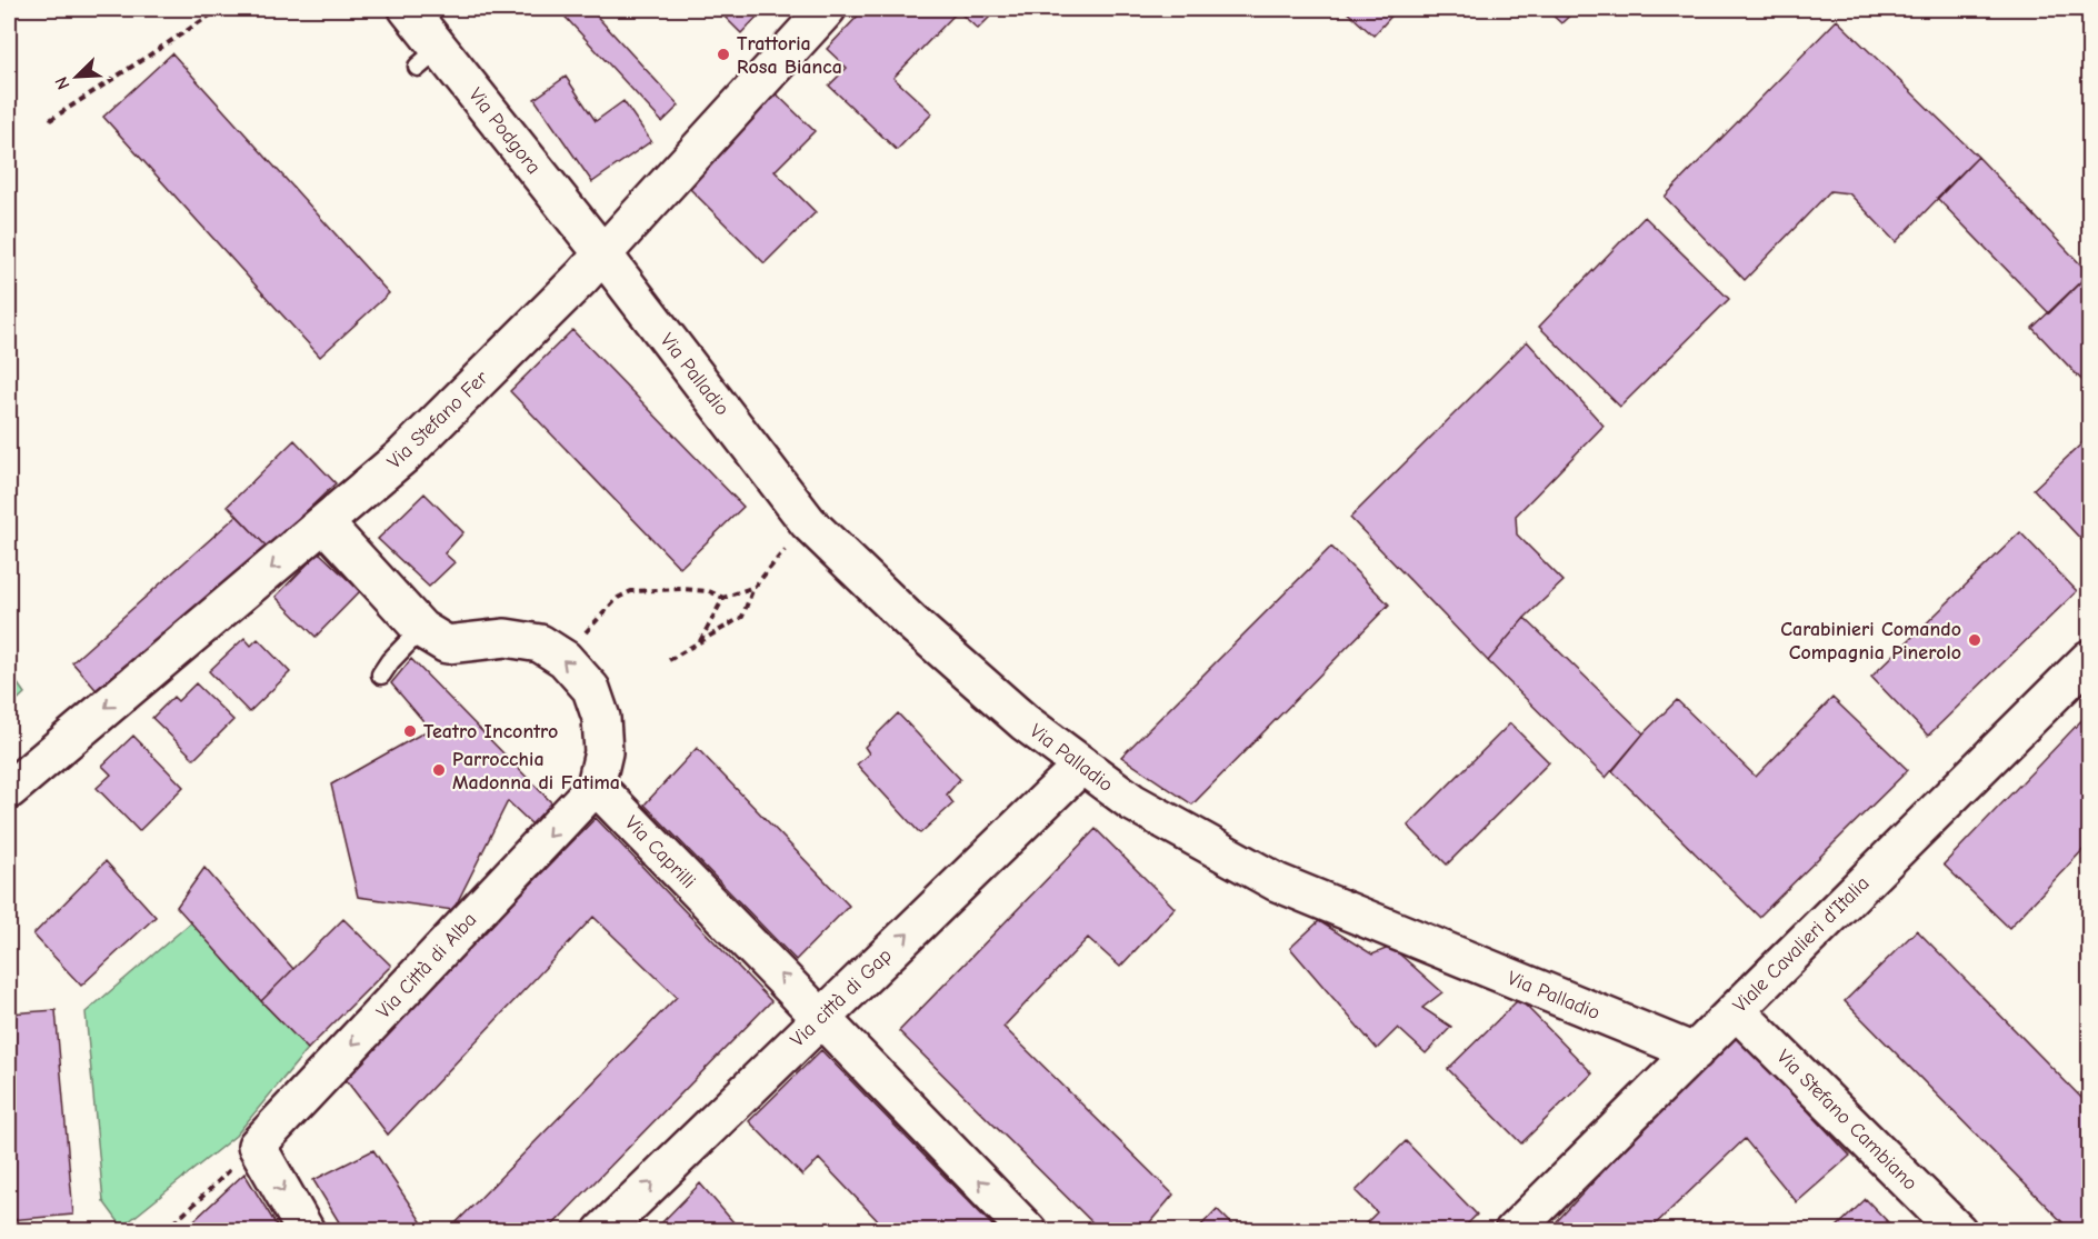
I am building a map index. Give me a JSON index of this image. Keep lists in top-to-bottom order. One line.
{"streets":{"street":["Via Podgora","Via Palladio","Via Stefano Fer","Via Caprilli","Viale Cavalieri d'Italia","Via Città di Alba","Via città di Gap","Via Stefano Cambiano"]},"crossings":[["Via Podgora","Via Palladio"],["Via Podgora","Via Stefano Fer"],["Via Palladio","Via Stefano Fer"],["Via Palladio","Viale Cavalieri d'Italia"],["Via Palladio","Via città di Gap"],["Via Caprilli","Via Città di Alba"],["Via Caprilli","Via città di Gap"],["Viale Cavalieri d'Italia","Via Stefano Cambiano"]],"one_way":["Via Stefano Fer","Via Caprilli","Via Città di Alba","Via città di Gap"],"places":["Trattoria Rosa Bianca","Carabinieri Comando Compagnia Pinerolo","Teatro Incontro","Parrocchia Madonna di Fatima"],"north":"bottom left"}
